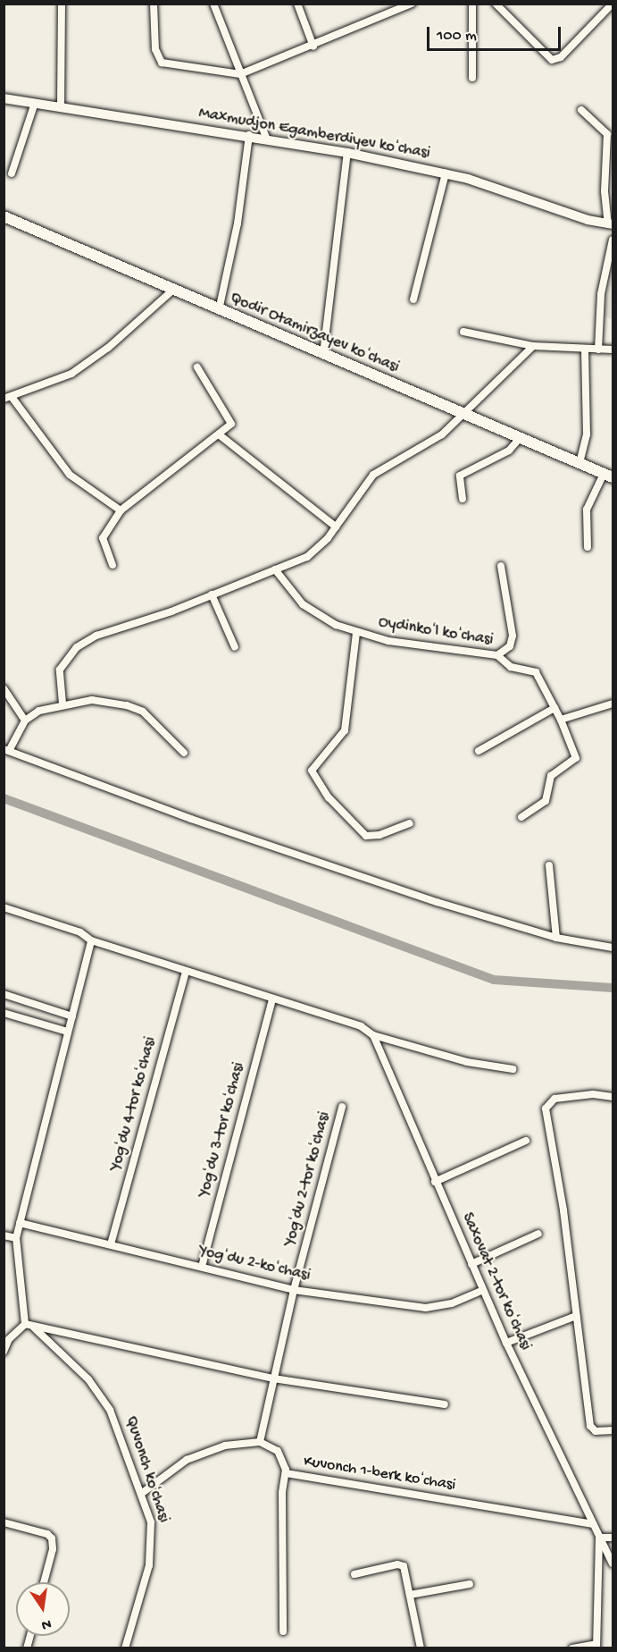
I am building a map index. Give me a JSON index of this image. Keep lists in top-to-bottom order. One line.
{"streets":{"main road":["Qodir Otamirzayev koʻchasi"],"street":["Maxmudjon Egamberdiyev koʻchasi","Oydinkoʻl koʻchasi","Yogʻdu 4-tor koʻchasi","Yogʻdu 3-tor koʻchasi","Yogʻdu 2-tor koʻchasi","Yogʻdu 2-koʻchasi","Saxovat 2-tor koʻchasi","Quvonch koʻchasi","Kuvonch 1-berk koʻchasi"]},"crossings":[["Yogʻdu 4-tor koʻchasi","Yogʻdu 2-koʻchasi"],["Yogʻdu 3-tor koʻchasi","Yogʻdu 2-koʻchasi"],["Yogʻdu 2-tor koʻchasi","Yogʻdu 2-koʻchasi"],["Yogʻdu 2-koʻchasi","Saxovat 2-tor koʻchasi"],["Saxovat 2-tor koʻchasi","Kuvonch 1-berk koʻchasi"]],"scale_bar":"100 m","north":"bottom"}
